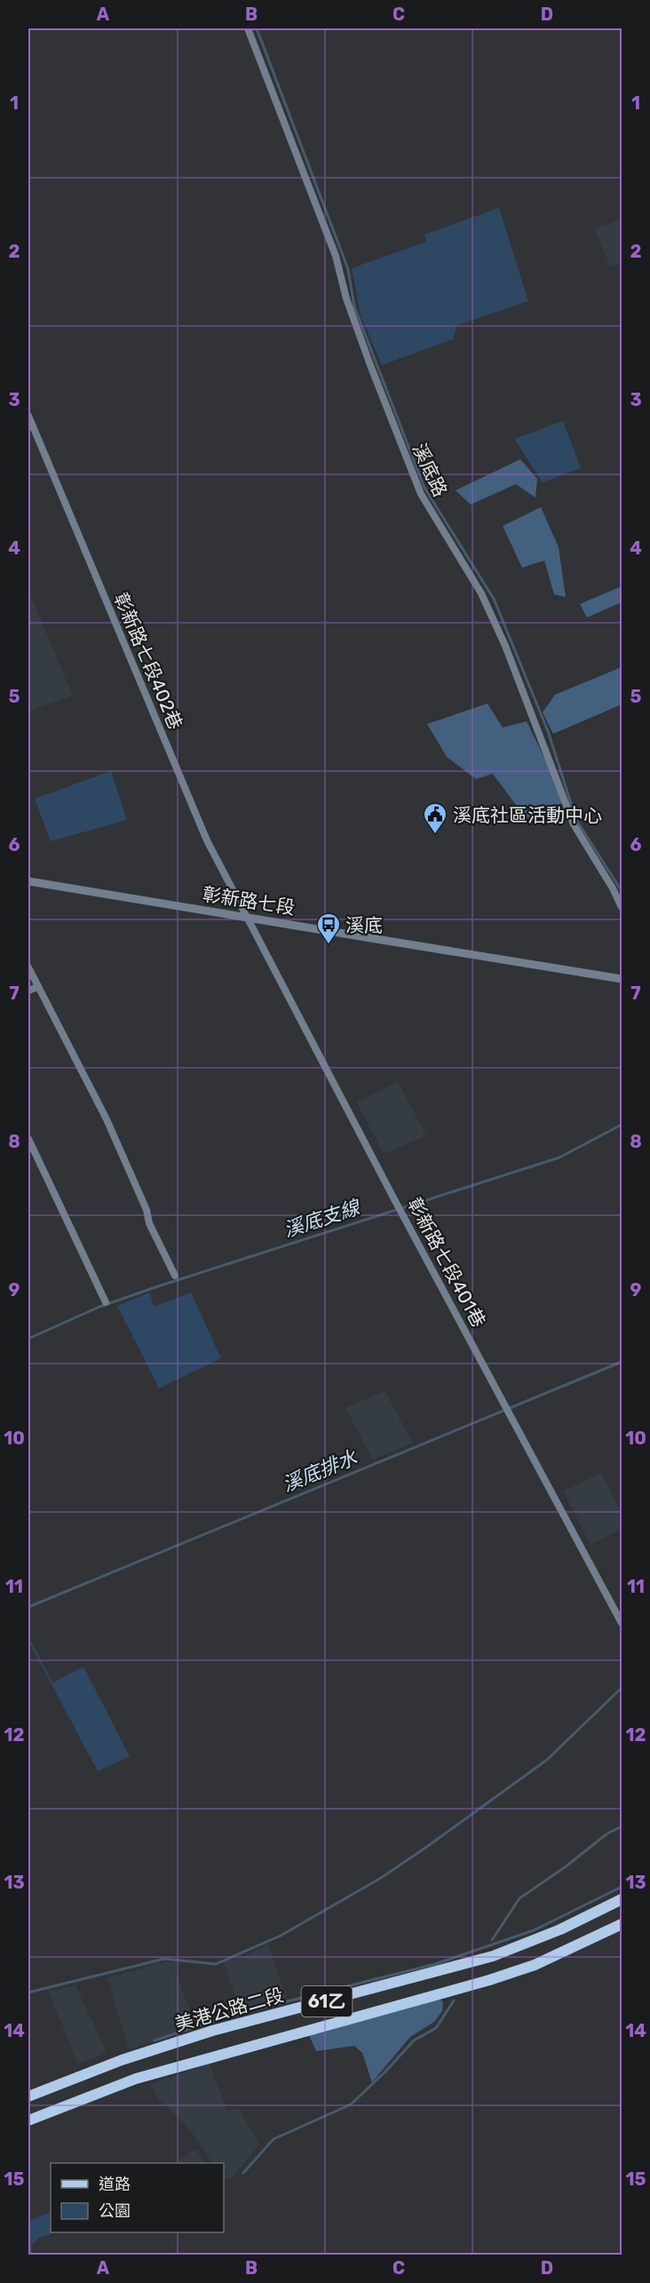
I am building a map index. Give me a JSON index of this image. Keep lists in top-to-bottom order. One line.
{"streets":{"main road":["61乙","美港公路二段"],"street":["溪底路","彰新路七段402巷","彰新路七段","彰新路七段401巷"]},"crossings":[["彰新路七段402巷","彰新路七段"],["彰新路七段402巷","彰新路七段401巷"],["彰新路七段","彰新路七段401巷"]],"water":["溪底支線","溪底排水"],"places":{"public building":["溪底社區活動中心"],"bus stop":["溪底"]},"legend":["道路","公園"],"grid":{"columns":["A","B","C","D"],"rows":["1","2","3","4","5","6","7","8","9","10","11","12","13","14","15"]}}
